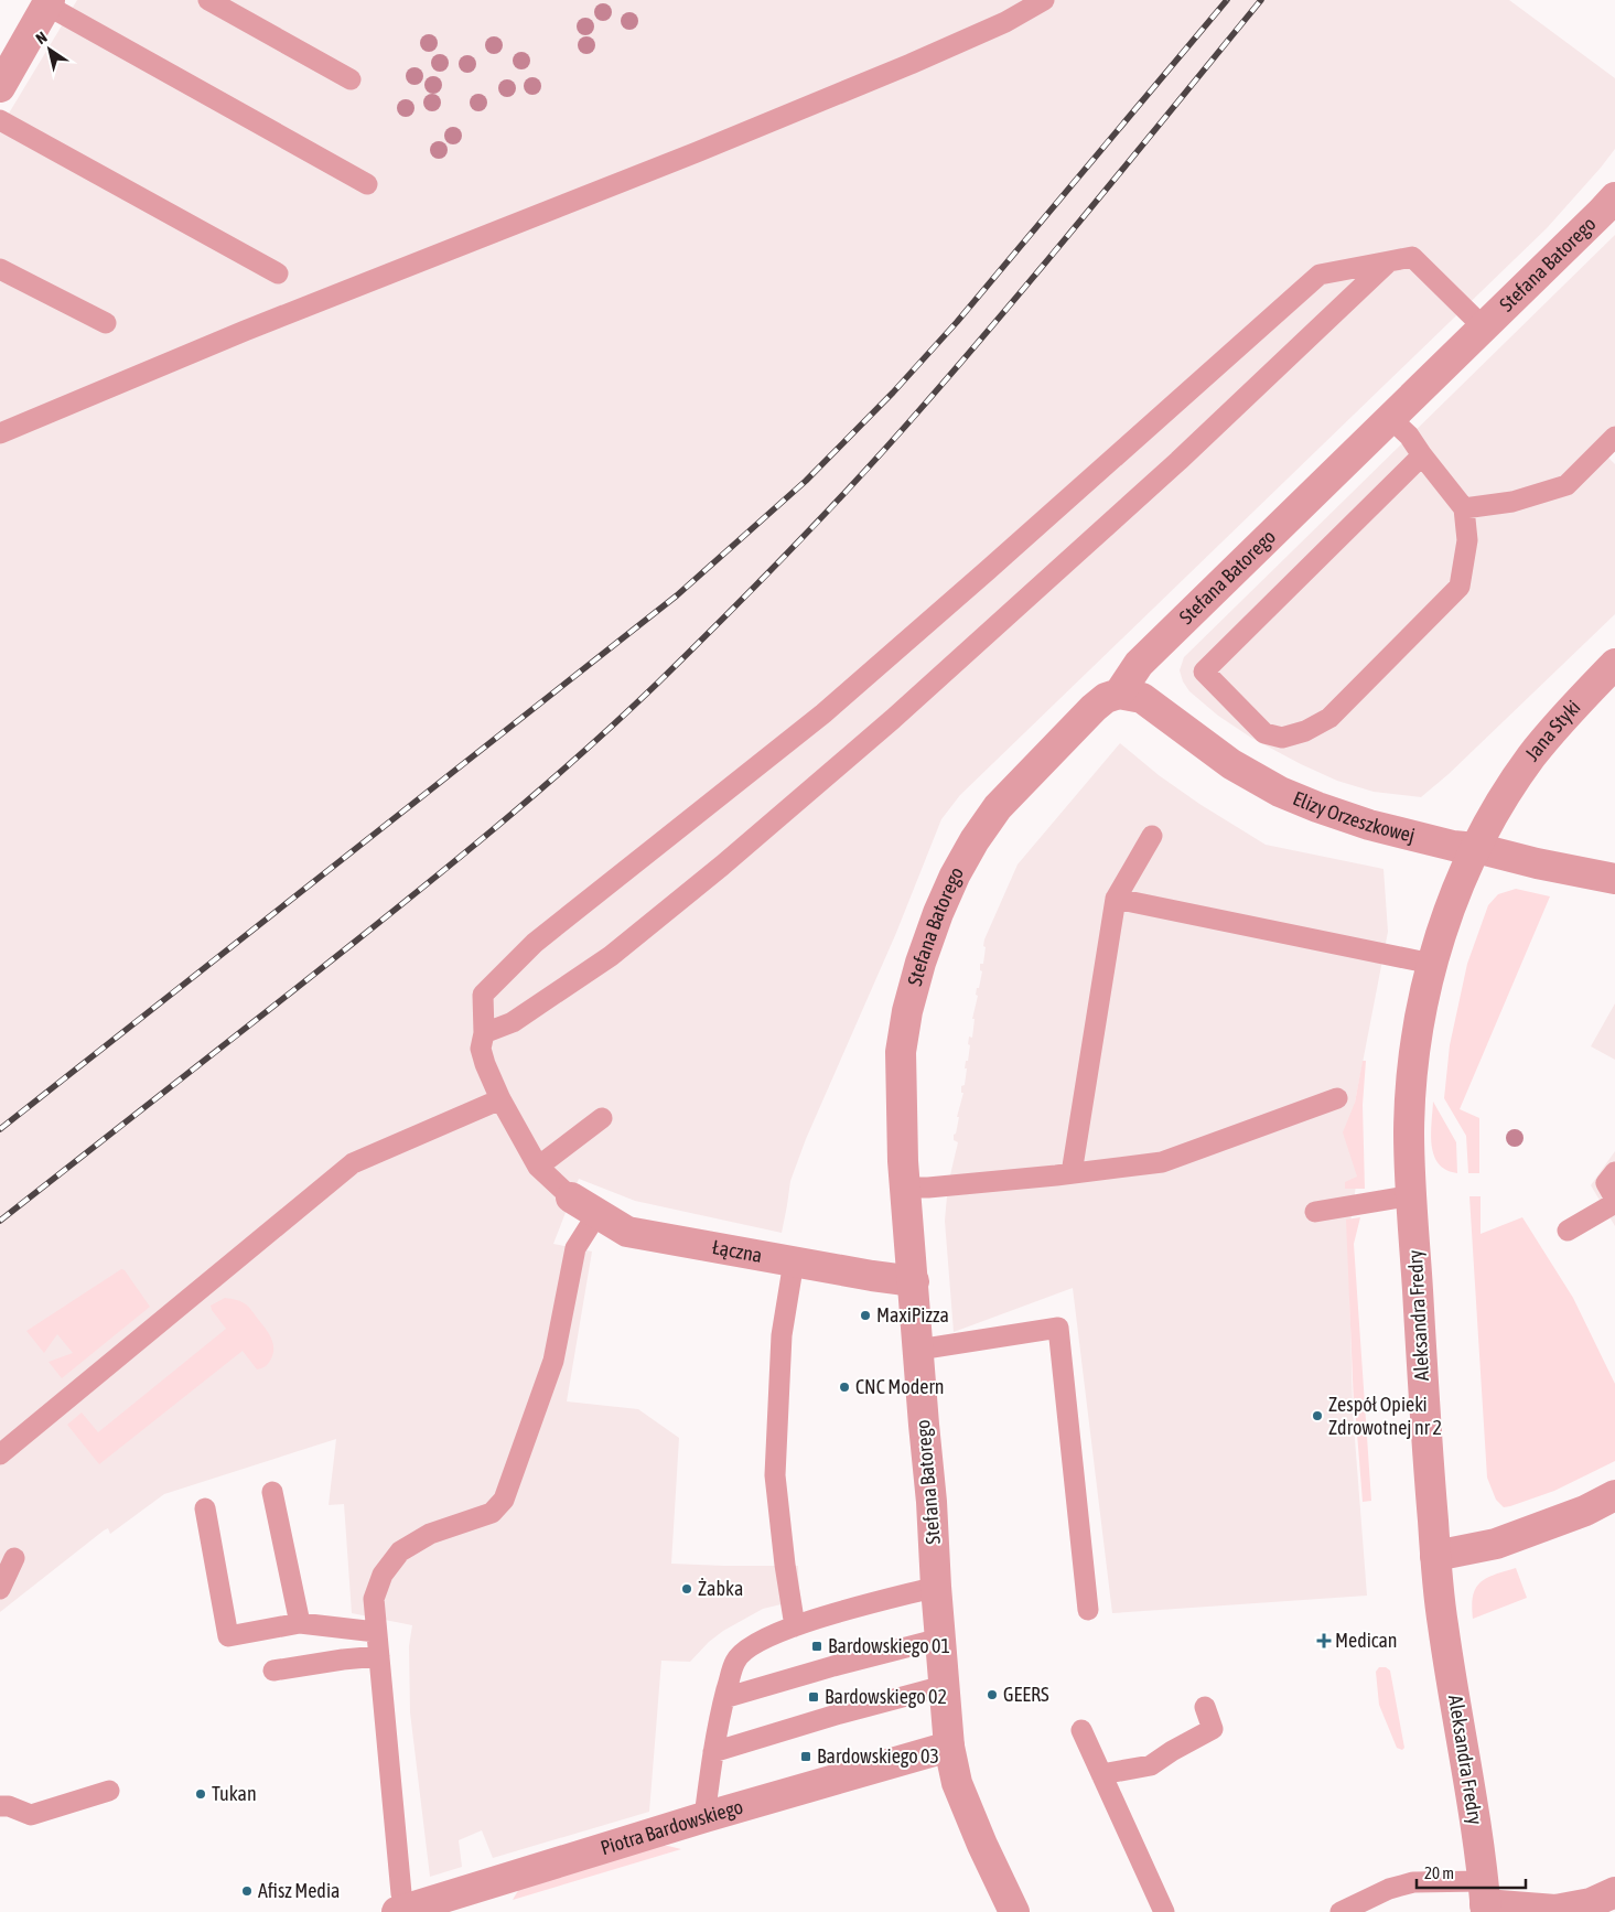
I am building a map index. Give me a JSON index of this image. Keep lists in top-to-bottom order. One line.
{"streets":{"street":["Stefana Batorego","Jana Styki","Elizy Orzeszkowej","Łączna","Aleksandra Fredry","Piotra Bardowskiego"]},"crossings":[["Stefana Batorego","Elizy Orzeszkowej"],["Stefana Batorego","Łączna"],["Stefana Batorego","Piotra Bardowskiego"],["Jana Styki","Aleksandra Fredry"],["Elizy Orzeszkowej","Aleksandra Fredry"]],"places":{"other":["MaxiPizza","CNC Modern","Zespół Opieki Zdrowotnej nr 2","Żabka","GEERS","Tukan","Afisz Media"],"health":["Medican"],"transit":["Bardowskiego 01","Bardowskiego 02","Bardowskiego 03"]},"scale_bar":"20 m","north":"top left"}
